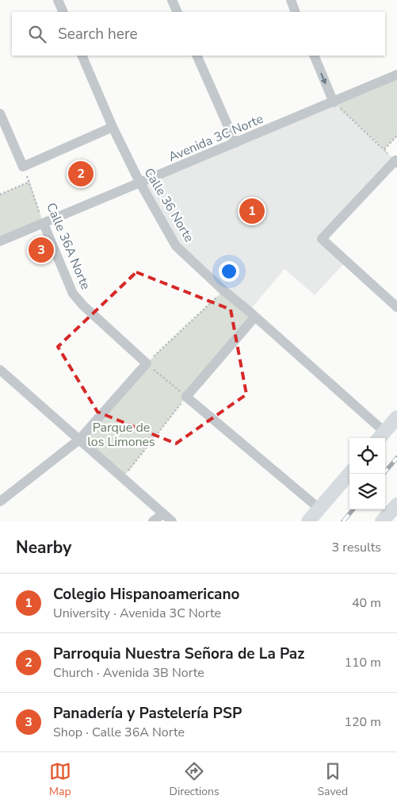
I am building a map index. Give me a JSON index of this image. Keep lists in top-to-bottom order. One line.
{"streets":{"street":["Avenida 3C Norte","Calle 36 Norte","Calle 36A Norte"]},"crossings":[["Avenida 3C Norte","Calle 36 Norte"],["Avenida 3C Norte","Calle 36A Norte"]],"parks":["Parque de los Limones"],"page":{"search":"Search here","pins":["2","1","3"],"heading":["Nearby","3 results"],"list":[{"mark":"1","name":"Colegio Hispanoamericano","note":"University · Avenida 3C Norte","value":"40 m"},{"mark":"2","name":"Parroquia Nuestra Señora de La Paz","note":"Church · Avenida 3B Norte","value":"110 m"},{"mark":"3","name":"Panadería y Pastelería PSP","note":"Shop · Calle 36A Norte","value":"120 m"}],"nav":["Map","Directions","Saved"]}}
